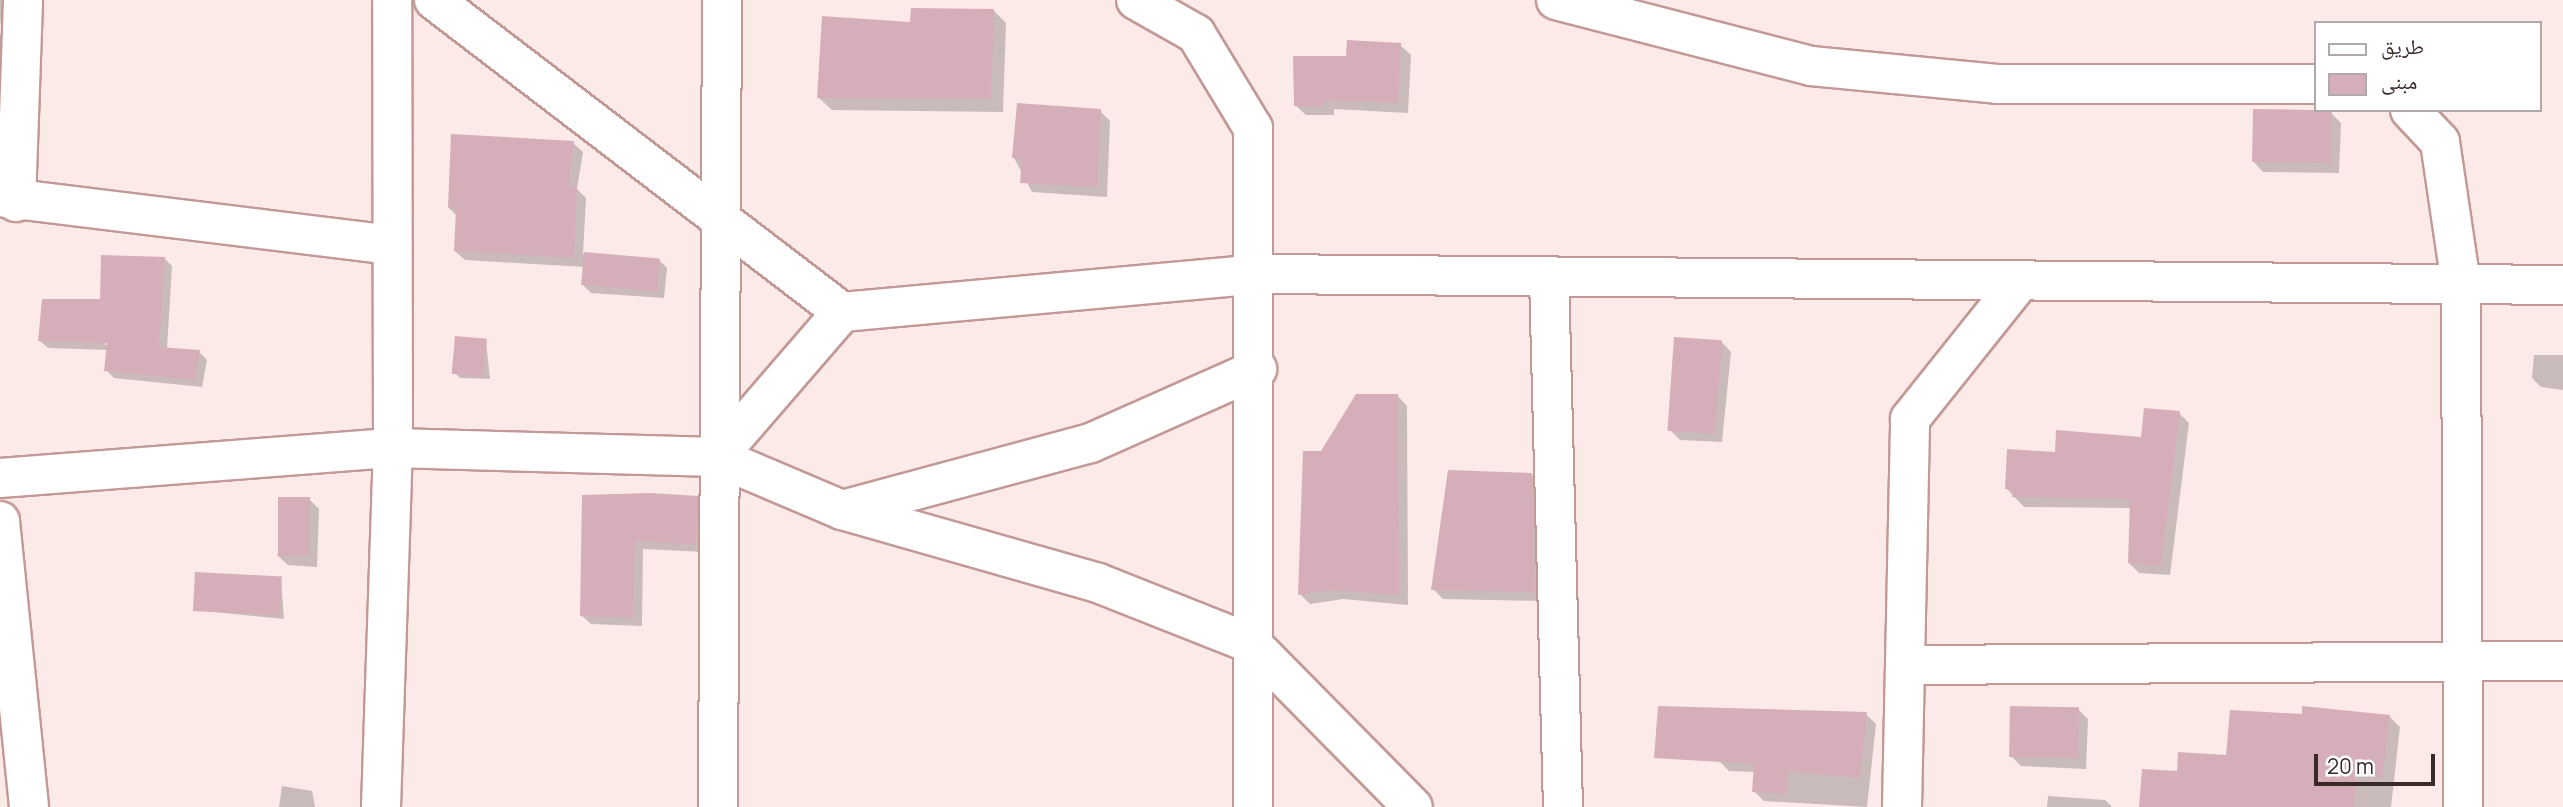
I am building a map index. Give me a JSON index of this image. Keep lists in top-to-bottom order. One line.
{"legend":["طريق","مبنى"],"scale_bar":"20 m"}
